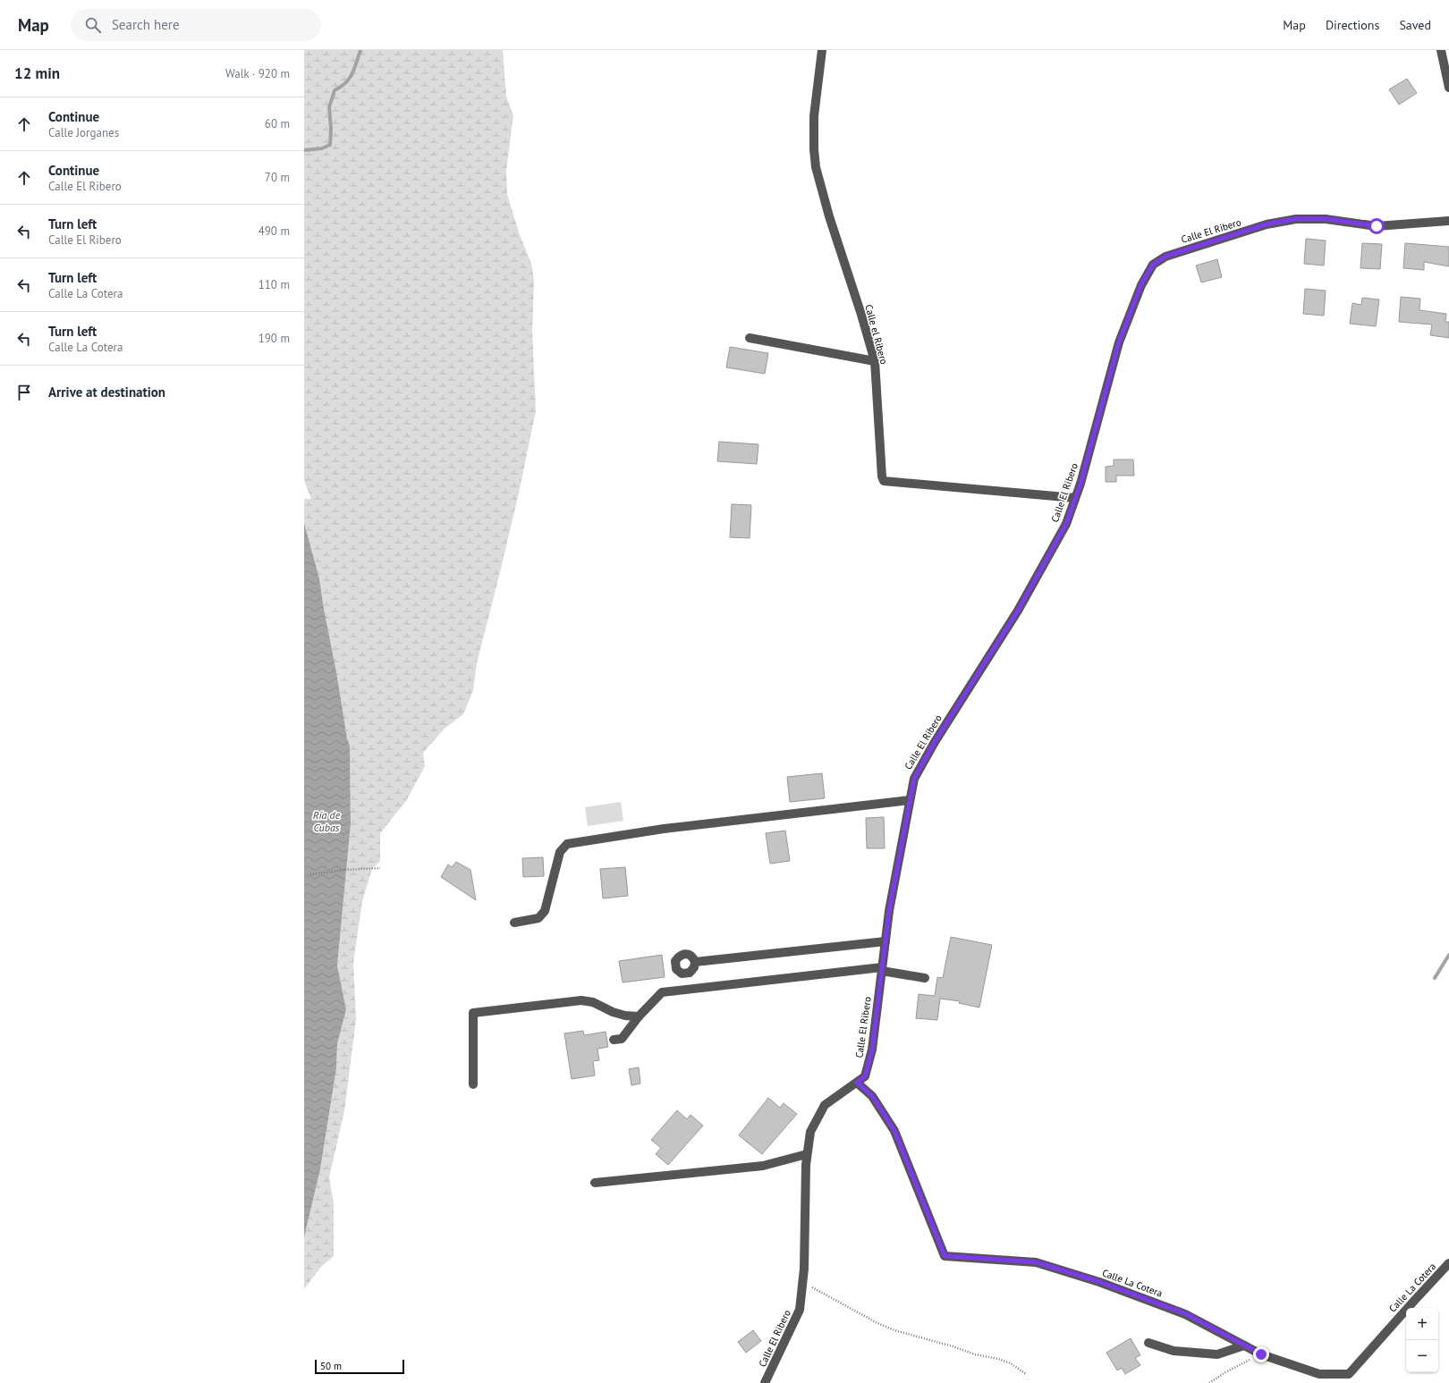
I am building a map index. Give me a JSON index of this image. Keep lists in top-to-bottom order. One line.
{"streets":{"street":["Calle El Ribero","Calle el Ribero","Calle La Cotera"]},"crossings":[["Calle El Ribero","Calle el Ribero"],["Calle El Ribero","Calle La Cotera"]],"water":["Ría de Cubas"],"scale_bar":"50 m","page":{"header":"Map","search":"Search here","nav":["Map","Directions","Saved"],"heading":["12 min","Walk · 920 m"],"list":[["Continue","Calle Jorganes","60 m"],["Continue","Calle El Ribero","70 m"],["Turn left","Calle El Ribero","490 m"],["Turn left","Calle La Cotera","110 m"],["Turn left","Calle La Cotera","190 m"],"Arrive at destination"],"map_buttons":["+","−"],"scale":"50 m"}}
